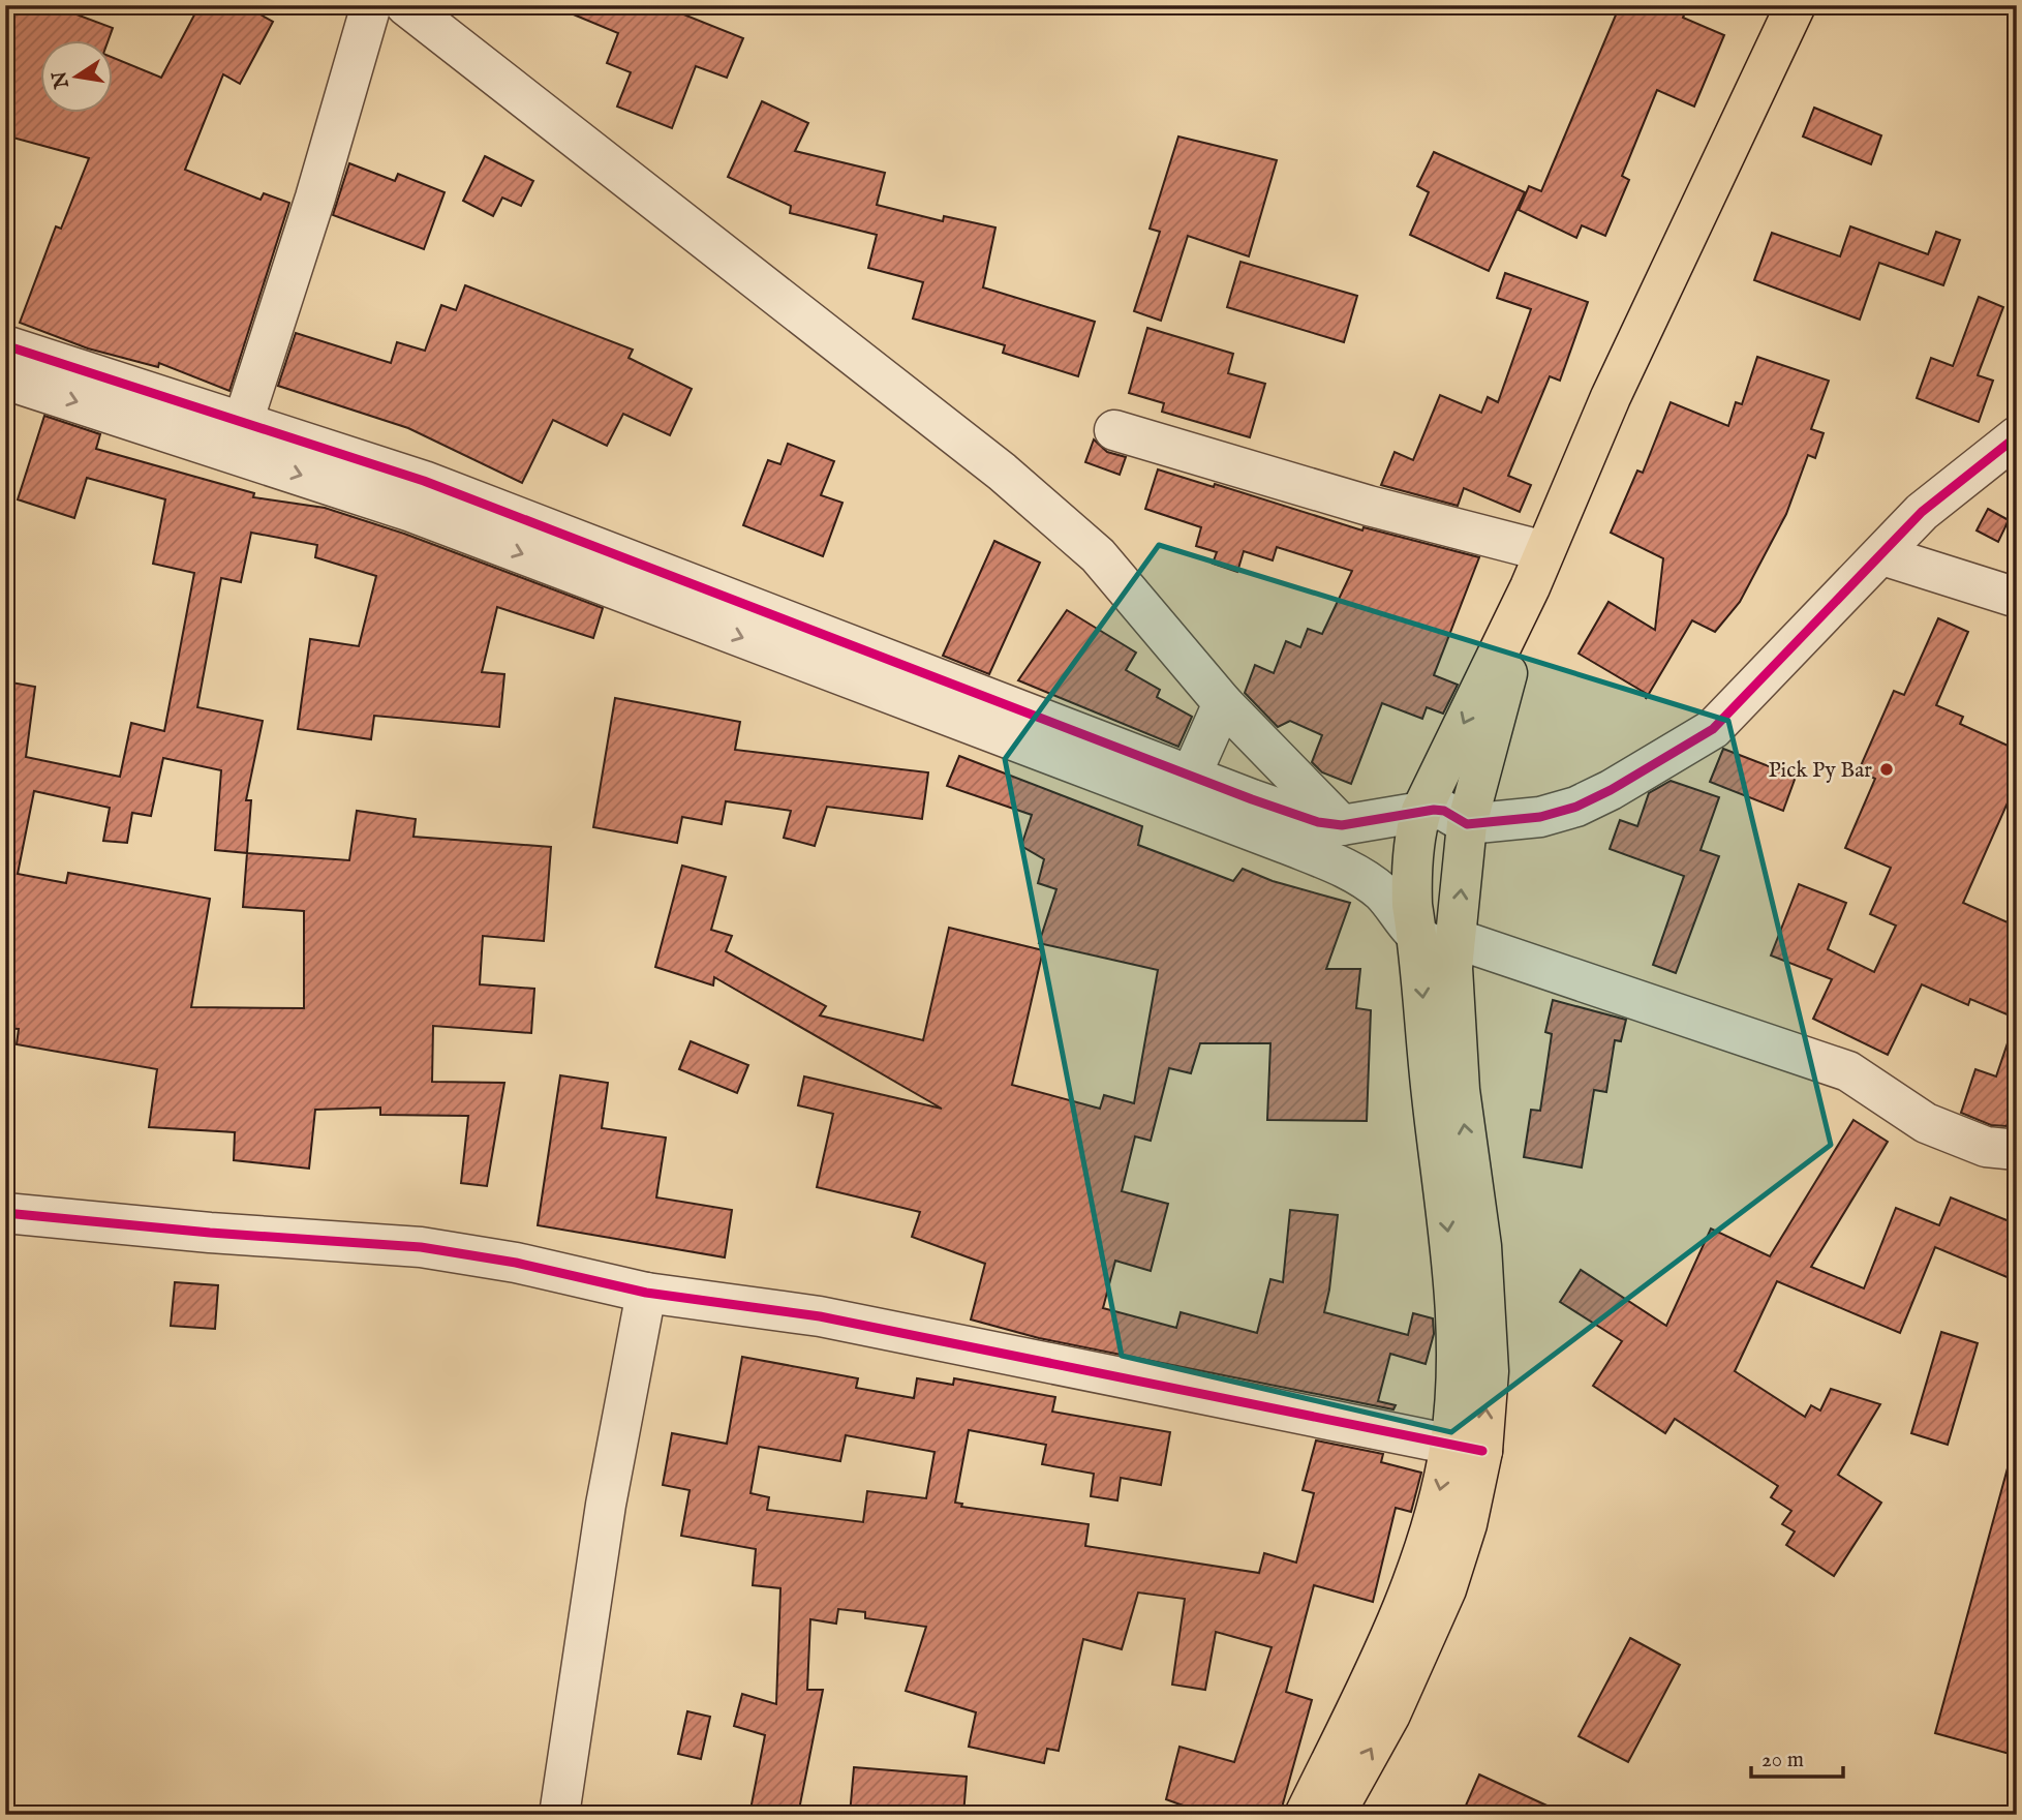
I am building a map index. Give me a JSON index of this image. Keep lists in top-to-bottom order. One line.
{"places":["Pick Py Bar"],"scale_bar":"20 m","north":"left"}
